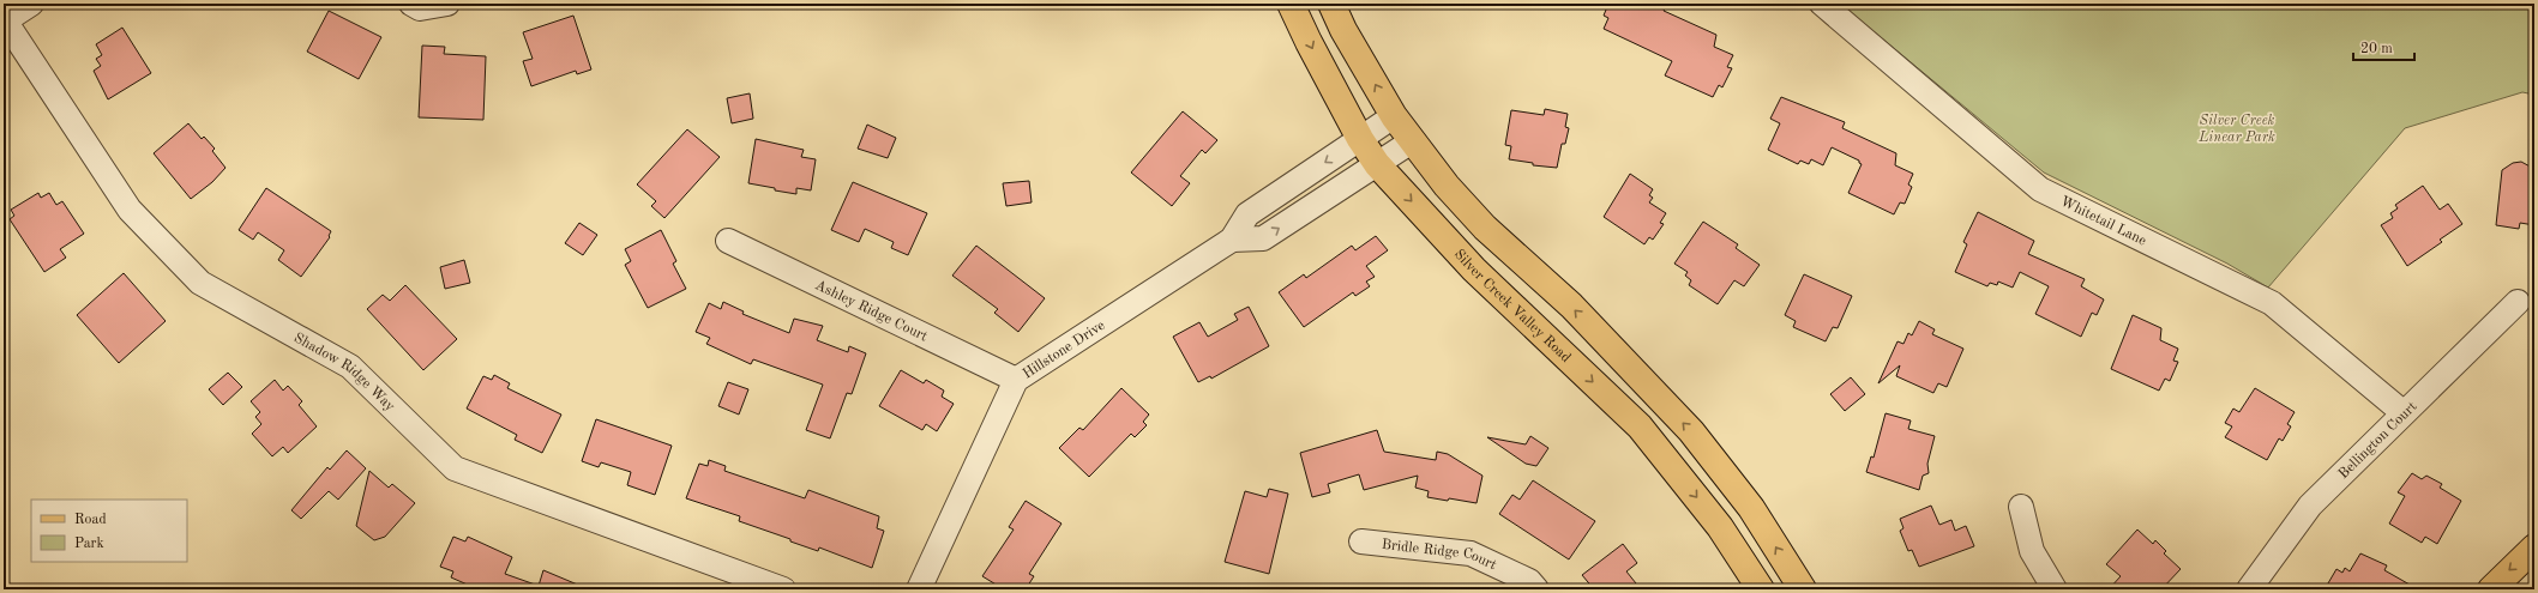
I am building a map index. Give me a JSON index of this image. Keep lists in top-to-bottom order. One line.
{"streets":{"main road":["Silver Creek Valley Road"],"street":["Whitetail Lane","Ashley Ridge Court","Hillstone Drive","Shadow Ridge Way","Bellington Court","Bridle Ridge Court"]},"crossings":[["Whitetail Lane","Bellington Court"],["Silver Creek Valley Road","Hillstone Drive"],["Ashley Ridge Court","Hillstone Drive"]],"parks":["Silver Creek Linear Park"],"legend":["Road","Park"],"scale_bar":"20 m"}
